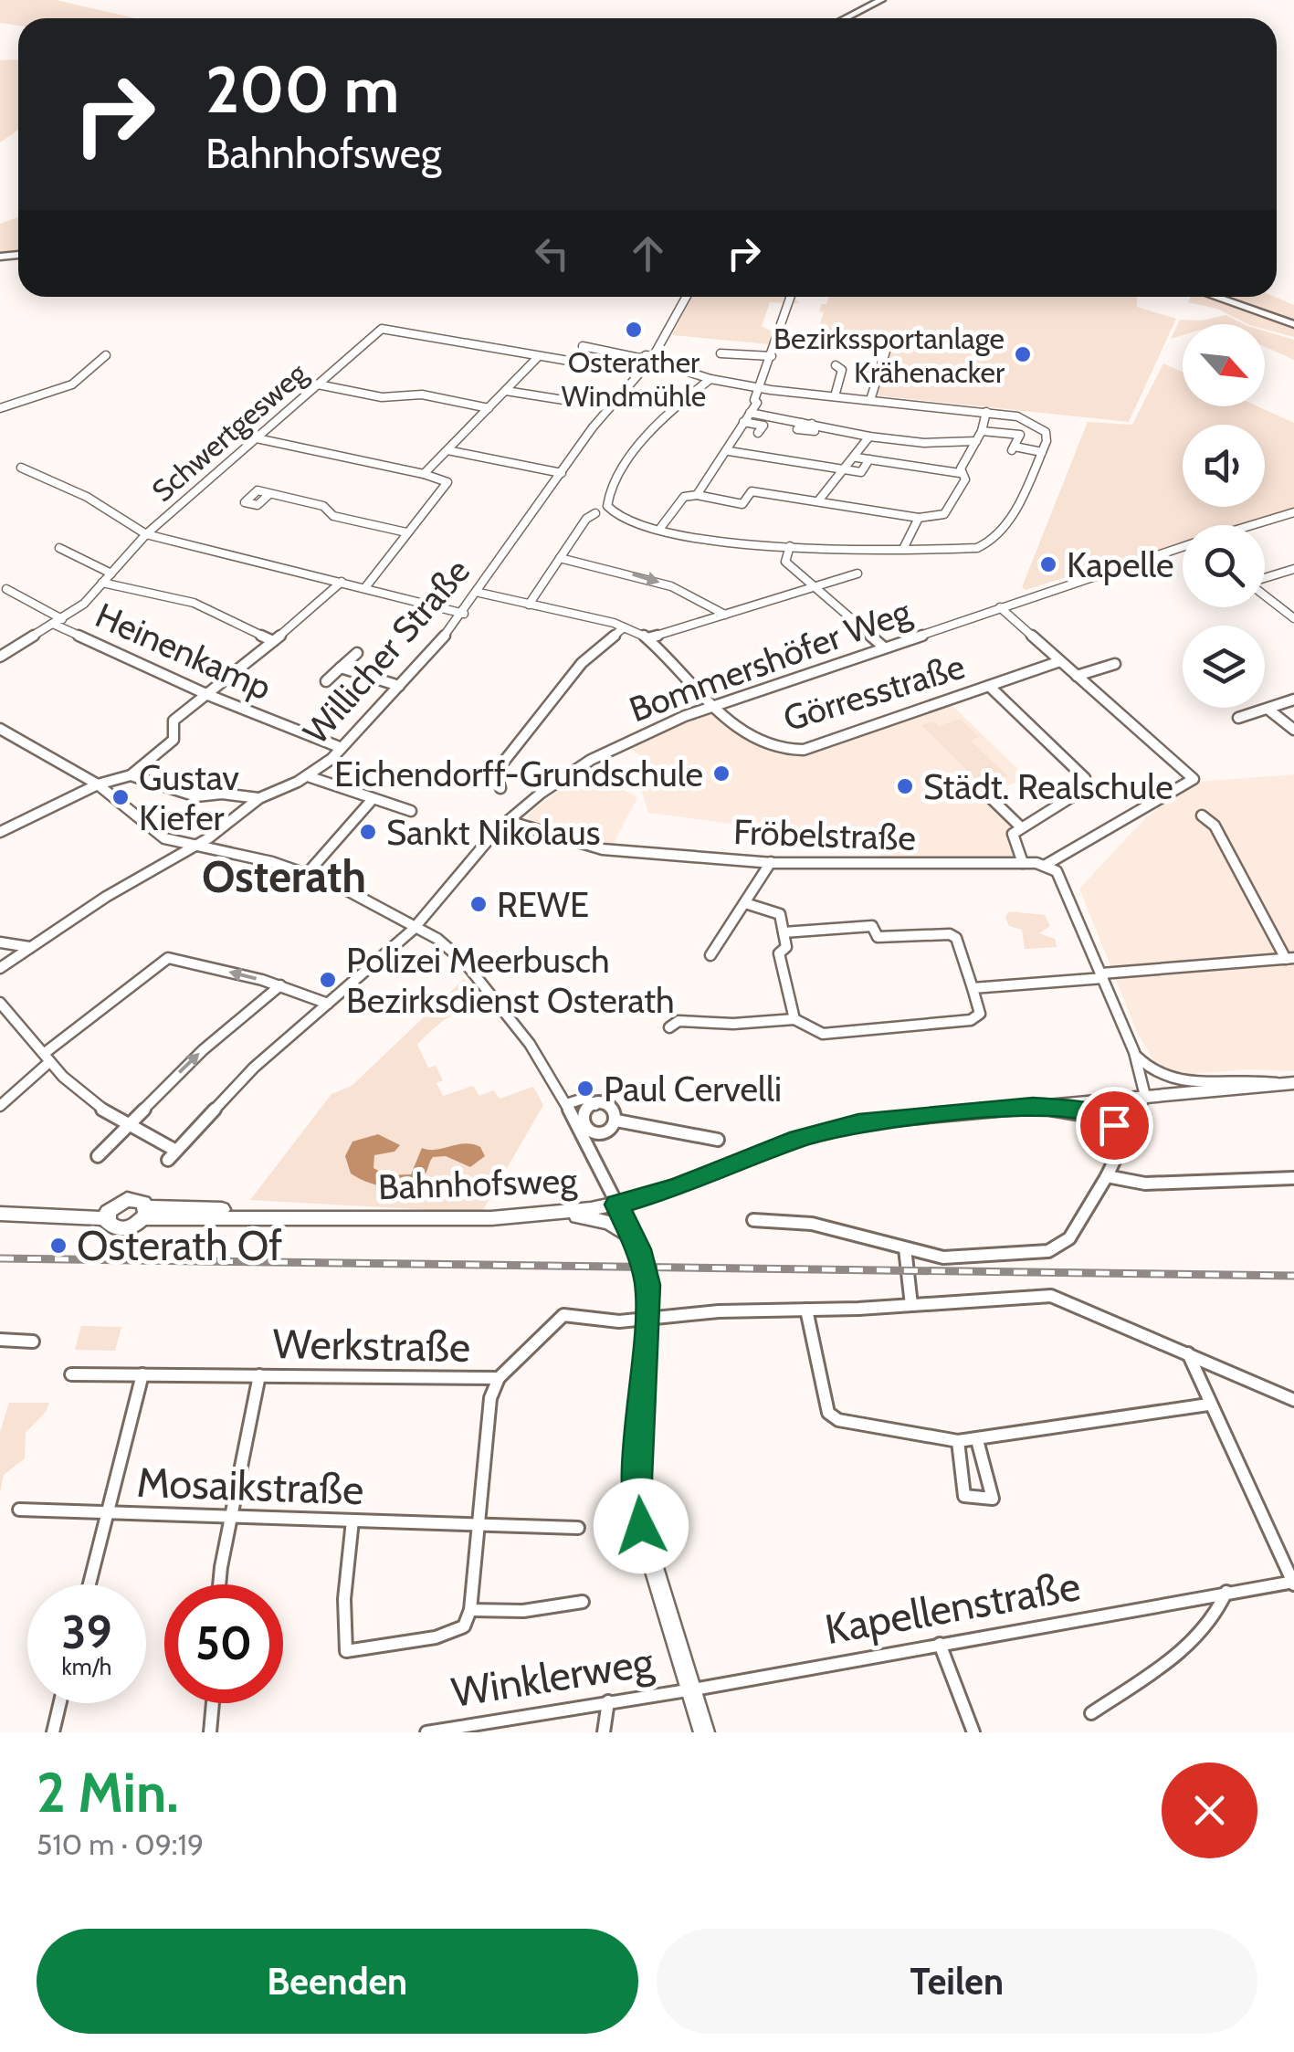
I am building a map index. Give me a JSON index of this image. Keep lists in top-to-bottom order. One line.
{"streets":{"main road":["Bahnhofsweg"],"street":["Schwertgesweg","Heinenkamp","Willicher Straße","Bommershöfer Weg","Görresstraße","Fröbelstraße","Werkstraße","Mosaikstraße","Kapellenstraße","Winklerweg"]},"crossings":[["Schwertgesweg","Heinenkamp"],["Heinenkamp","Willicher Straße"],["Willicher Straße","Görresstraße"],["Bommershöfer Weg","Görresstraße"],["Bommershöfer Weg","Fröbelstraße"],["Kapellenstraße","Winklerweg"]],"districts":["Osterath"],"places":["Osterather Windmühle","Bezirkssportanlage Krähenacker","Kapelle","Eichendorff-Grundschule","Städt. Realschule","Gustav Kiefer","Sankt Nikolaus","REWE","Polizei Meerbusch Bezirksdienst Osterath","Paul Cervelli","Osterath Of"],"north":"bottom right","page":{"turn":["200 m","Bahnhofsweg"],"speed":"39 km/h","limit":"50","heading":["2 Min.","510 m · 09:19"],"buttons":["Beenden","Teilen"]}}
